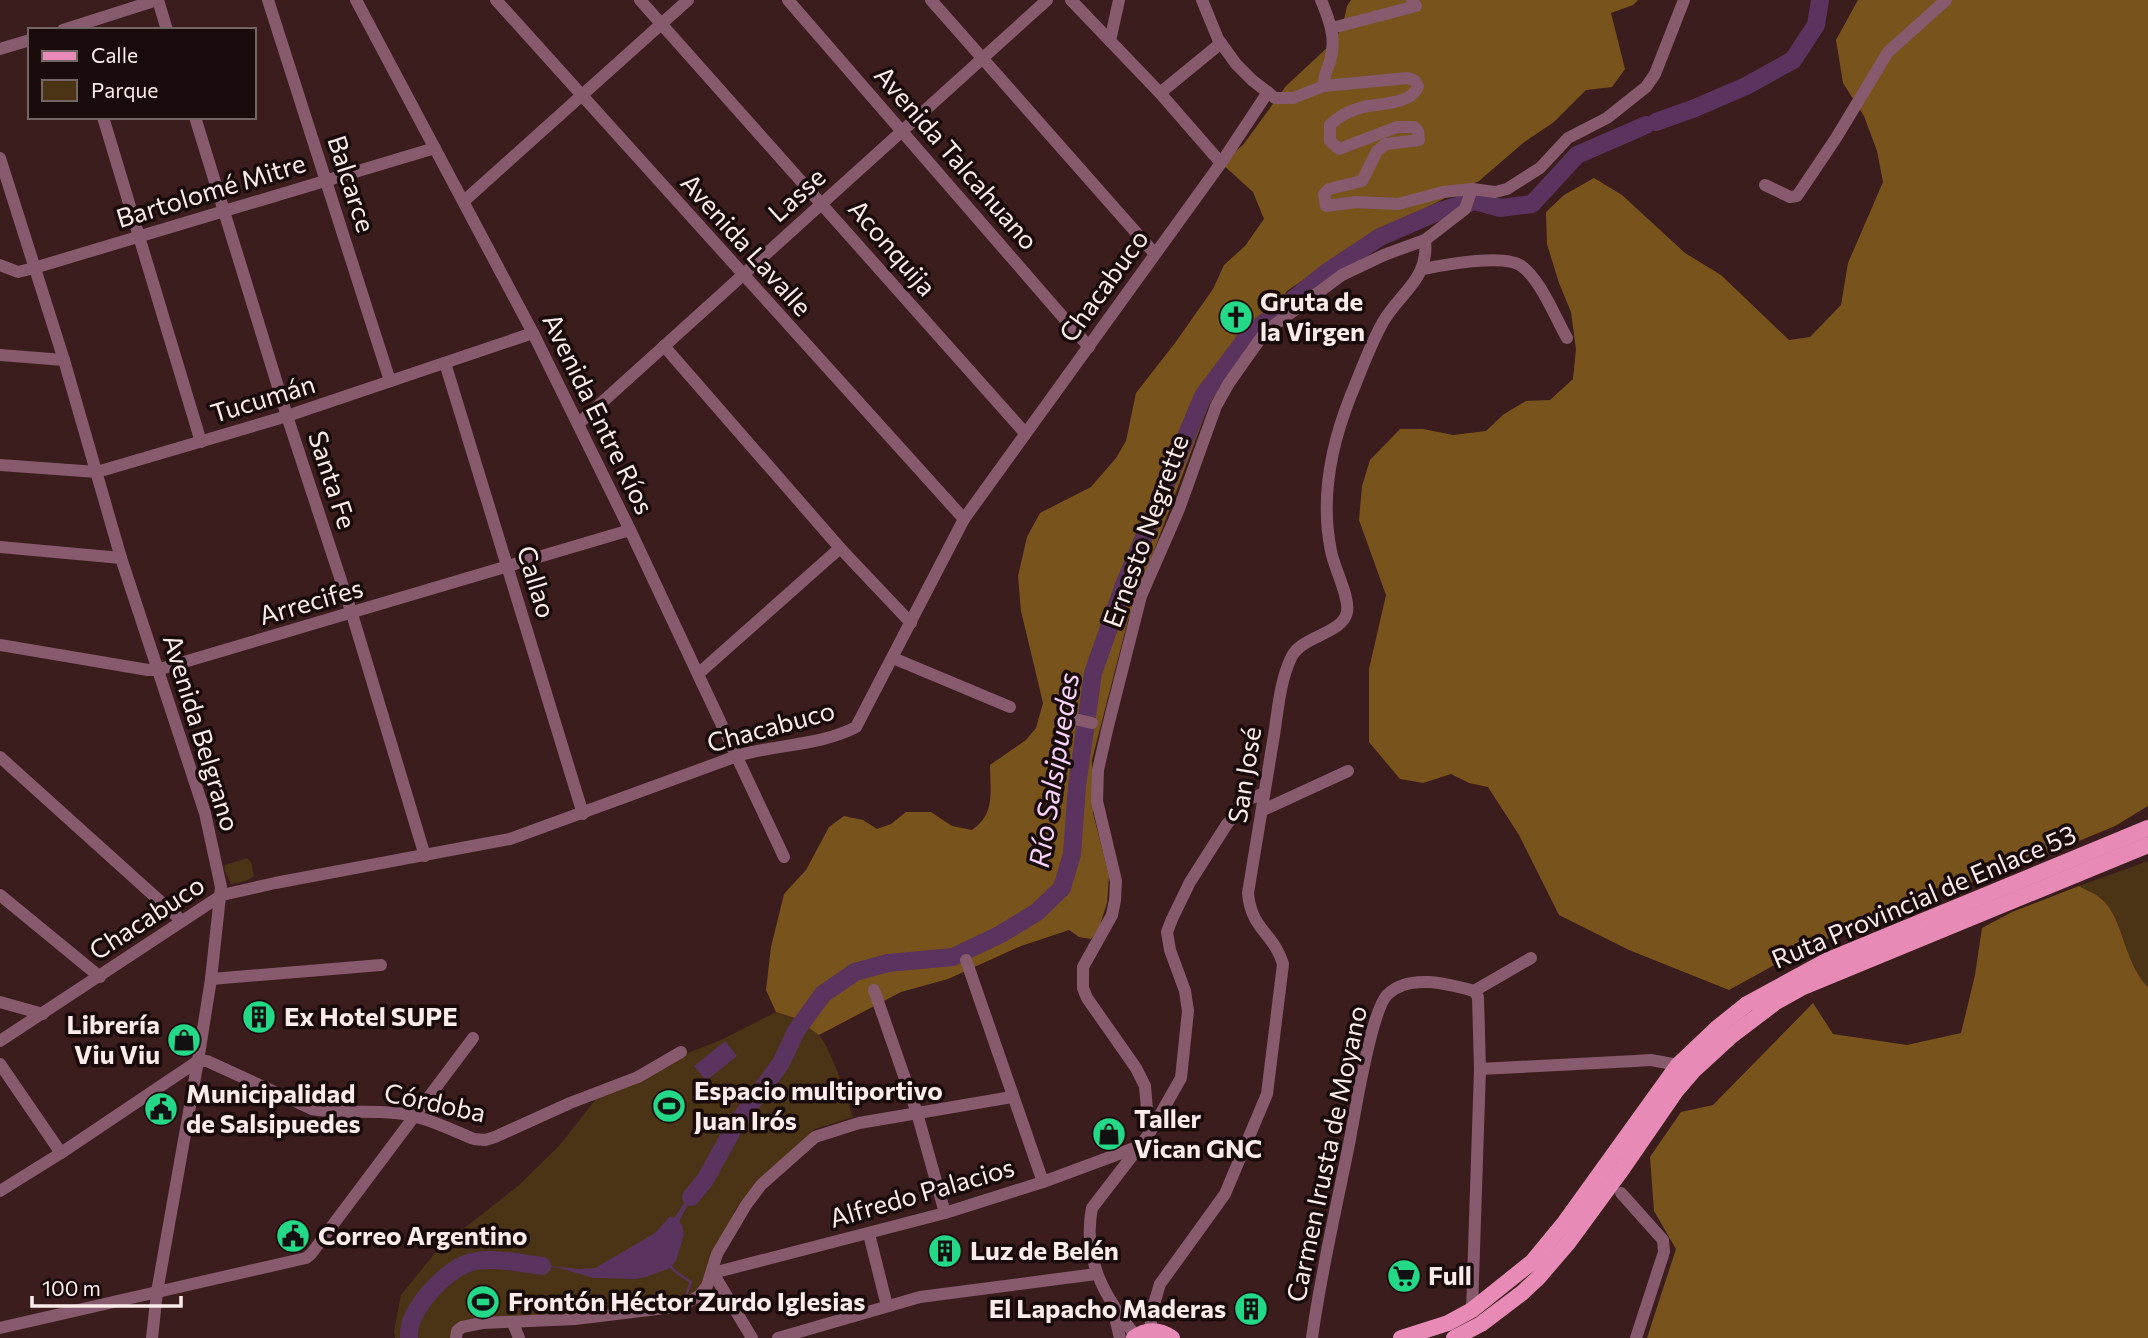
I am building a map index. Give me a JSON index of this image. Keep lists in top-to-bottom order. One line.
{"streets":{"main road":["Ruta Provincial de Enlace 53"],"street":["Avenida Talcahuano","Balcarce","Bartolomé Mitre","Lasse","Avenida Lavalle","Aconquija","Chacabuco","Tucumán","Avenida Entre Ríos","Santa Fe","Ernesto Negrette","Callao","Arrecifes","Avenida Belgrano","San José","Córdoba","Carmen Irusta de Moyano","Alfredo Palacios"]},"crossings":[["Avenida Talcahuano","Lasse"],["Avenida Talcahuano","Chacabuco"],["Balcarce","Bartolomé Mitre"],["Balcarce","Tucumán"],["Bartolomé Mitre","Avenida Entre Ríos"],["Bartolomé Mitre","Santa Fe"],["Bartolomé Mitre","Avenida Belgrano"],["Lasse","Avenida Lavalle"],["Lasse","Aconquija"],["Lasse","Avenida Entre Ríos"],["Avenida Lavalle","Chacabuco"],["Aconquija","Chacabuco"],["Chacabuco","Avenida Entre Ríos"],["Chacabuco","Santa Fe"],["Chacabuco","Callao"],["Chacabuco","Avenida Belgrano"],["Tucumán","Avenida Entre Ríos"],["Tucumán","Santa Fe"],["Tucumán","Callao"],["Tucumán","Avenida Belgrano"],["Avenida Entre Ríos","Arrecifes"],["Santa Fe","Arrecifes"],["Callao","Arrecifes"],["Arrecifes","Avenida Belgrano"],["Avenida Belgrano","Córdoba"]],"water":["Río Salsipuedes"],"places":{"church":["Gruta de la Virgen"],"building":["Ex Hotel SUPE","Luz de Belén","El Lapacho Maderas"],"shop":["Librería Viu Viu","Taller Vican GNC"],"sports":["Espacio multiportivo Juan Irós","Frontón Héctor Zurdo Iglesias"],"public building":["Municipalidad de Salsipuedes","Correo Argentino"],"supermarket":["Full"]},"legend":["Calle","Parque"],"scale_bar":"100 m"}
